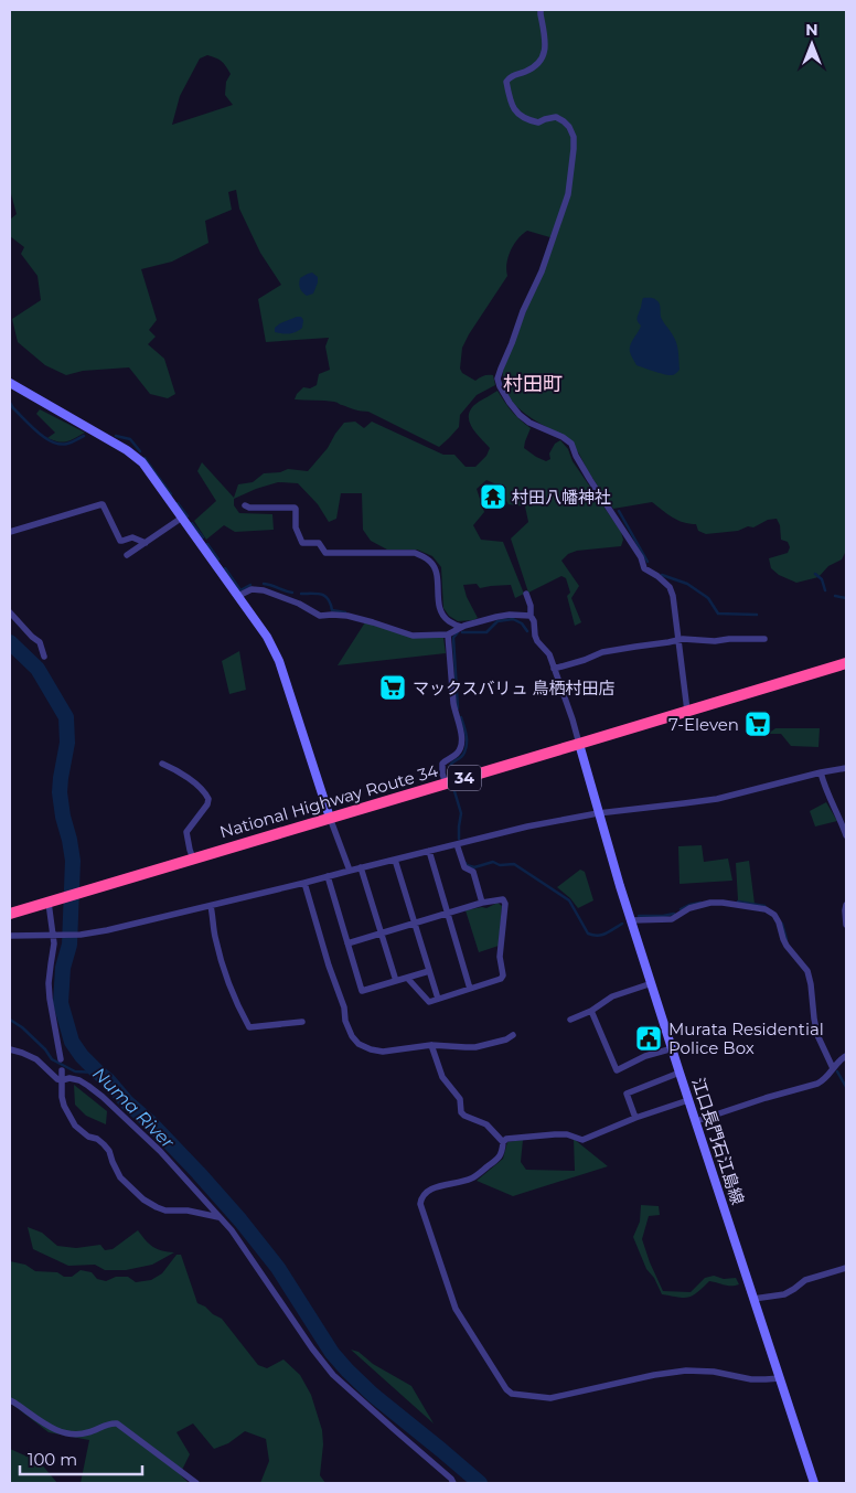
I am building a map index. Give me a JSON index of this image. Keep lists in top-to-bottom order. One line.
{"streets":{"highway":["34","National Highway Route 34"],"main road":["江口長門石江島線"]},"crossings":[["National Highway Route 34","江口長門石江島線"]],"districts":["村田町"],"water":["Numa River"],"places":{"temple":["村田八幡神社"],"supermarket":["マックスバリュ 鳥栖村田店","7-Eleven"],"public building":["Murata Residential Police Box"]},"scale_bar":"100 m","north":"top"}
